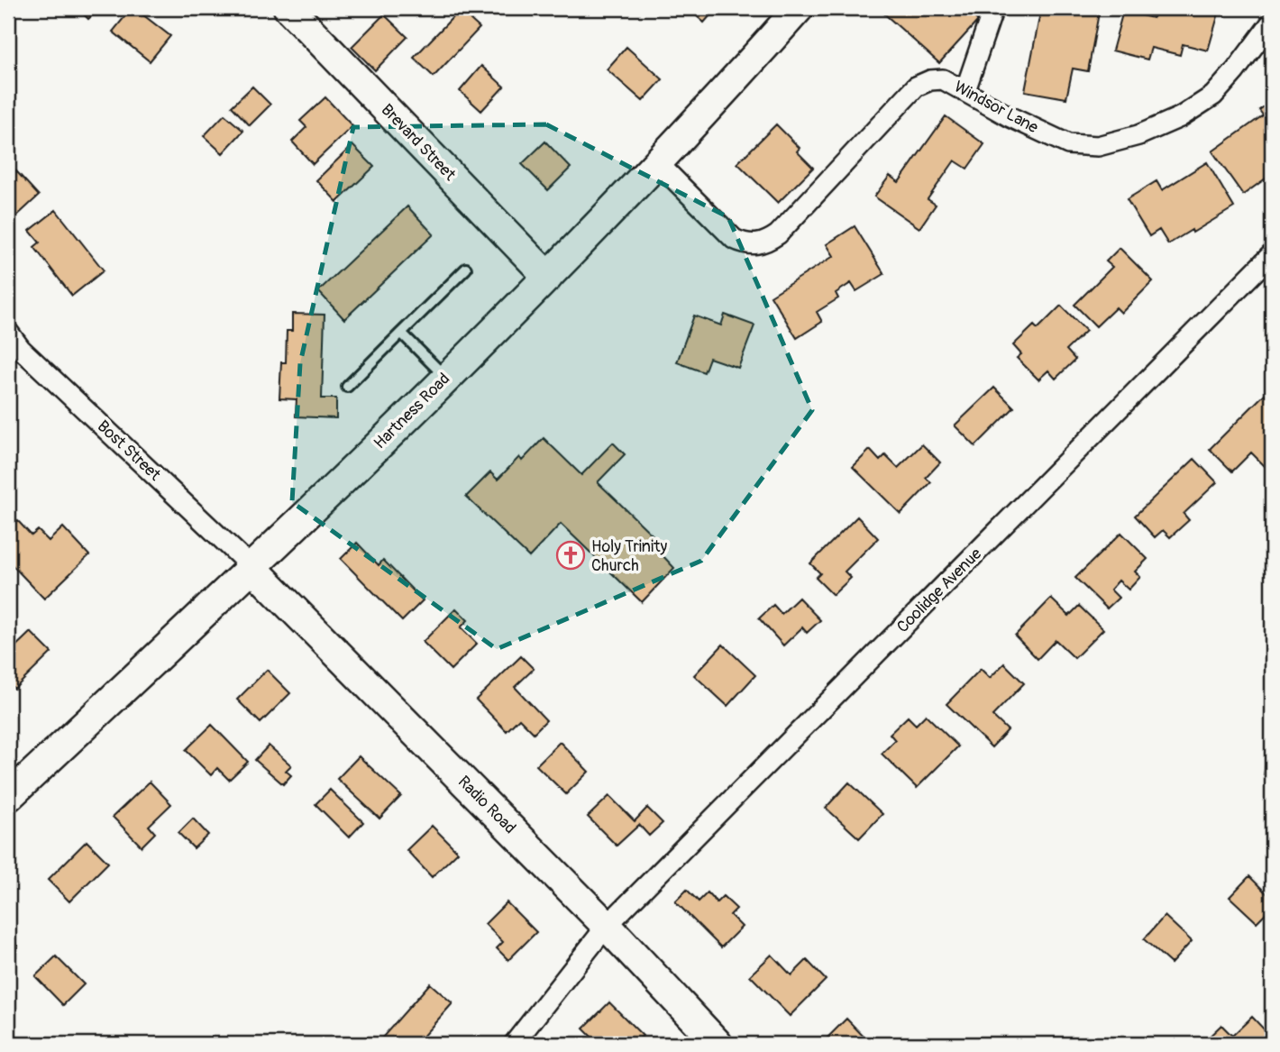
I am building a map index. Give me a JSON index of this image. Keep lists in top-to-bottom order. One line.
{"streets":{"main road":["Brevard Street","Hartness Road","Radio Road"],"street":["Windsor Lane","Bost Street","Coolidge Avenue"]},"crossings":[["Windsor Lane","Hartness Road"],["Brevard Street","Hartness Road"],["Hartness Road","Bost Street"],["Hartness Road","Radio Road"],["Bost Street","Radio Road"],["Coolidge Avenue","Radio Road"]],"places":{"church":["Holy Trinity Church"]}}
